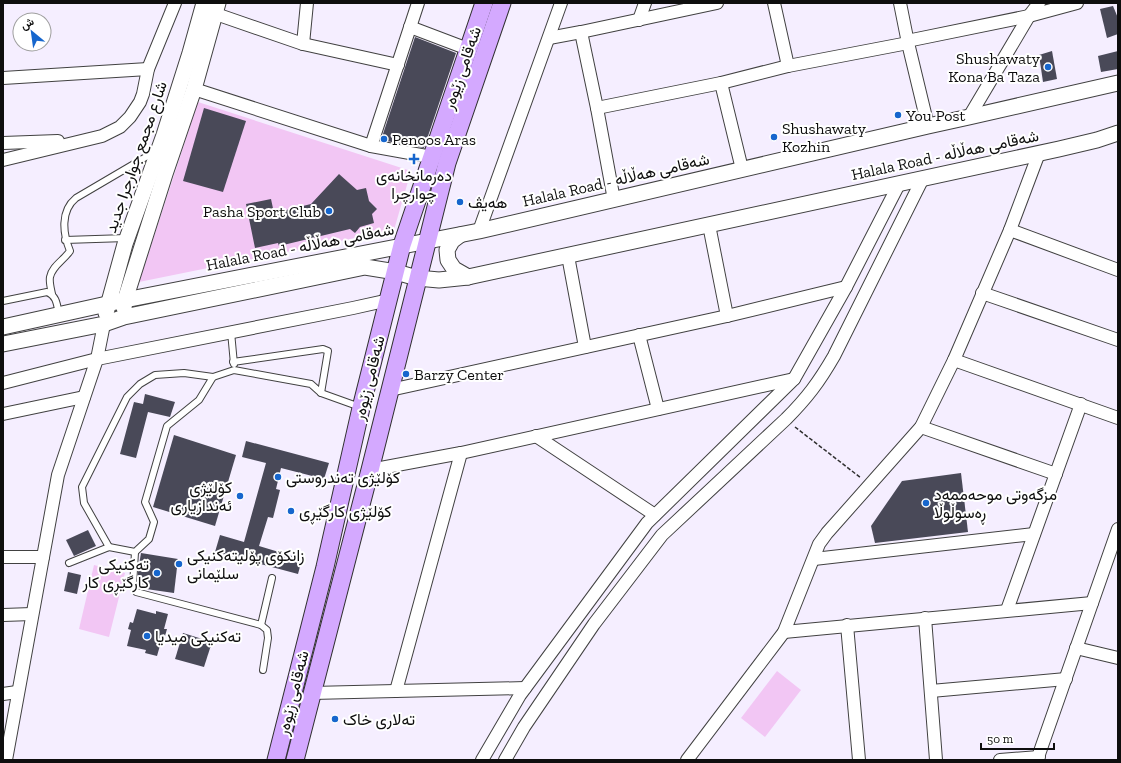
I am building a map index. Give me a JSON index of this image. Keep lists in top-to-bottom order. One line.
{"streets":{"main road":["شەقامی زێوەر"],"street":["Halala Road - شەقامی هەڵاڵە","شارع مجمع جوارجرا جديد"]},"crossings":[["شەقامی زێوەر","Halala Road - شەقامی هەڵاڵە"],["Halala Road - شەقامی هەڵاڵە","شارع مجمع جوارجرا جديد"]],"places":{"other":["Shushawaty Kona Ba Taza","You Post","Shushawaty Kozhin","Penoos Aras","ھەیڤ","Pasha Sport Club","Barzy Center","کۆلێژی تەندروستی","کۆلێژی ئەندازیاری","مزگەوتی موحەممەد ڕەسوڵوڵا","کۆلێژی کارگێڕی","زانکۆی پۆلیتەکنیکی سلێمانی","تەکنیکی کارگێڕی کار","تەکنیکی میدیا","تەلاری خاک"],"health":["دەرمانخانەی چوارچرا"]},"scale_bar":"50 m","north":"top left"}
